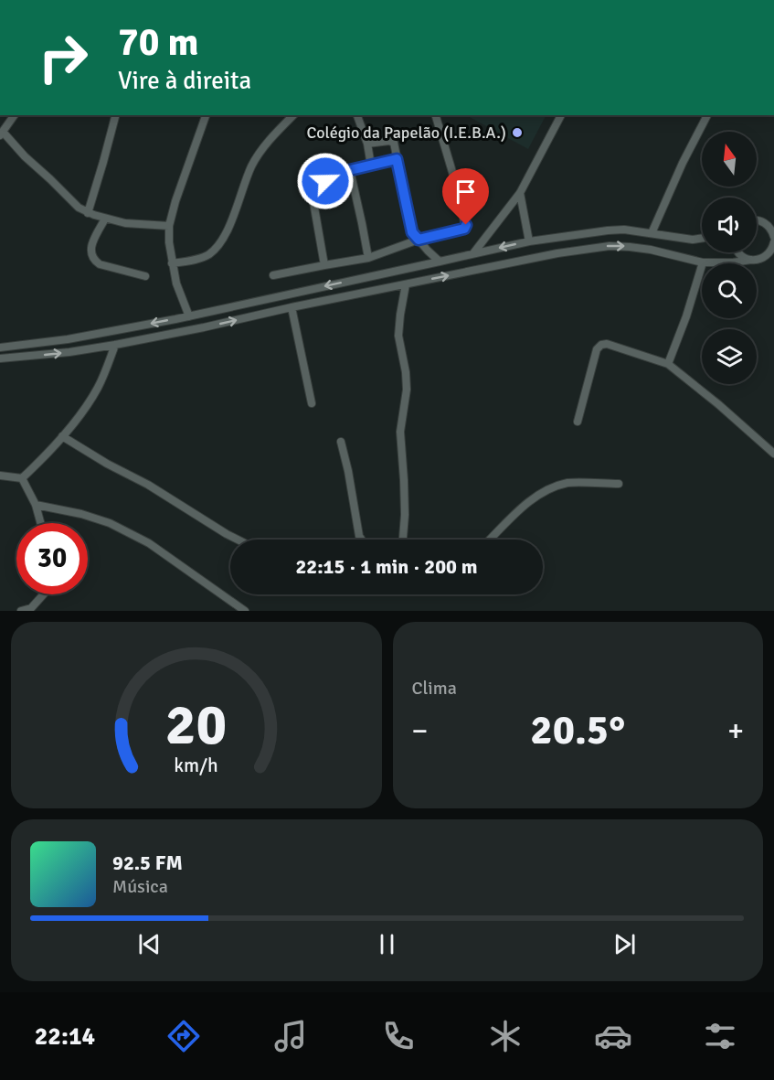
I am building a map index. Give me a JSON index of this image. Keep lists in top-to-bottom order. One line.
{"places":["Colégio da Papelão (I.E.B.A.)"],"north":"top","page":{"turn":["70 m","Vire à direita"],"limit":"30","trip":"22:15 · 1 min · 200 m","tile":"Clima","heat":["−","20.5°","+"],"song":["92.5 FM","Música"],"tabs":"22:14","gauge":["20","km/h"]}}
